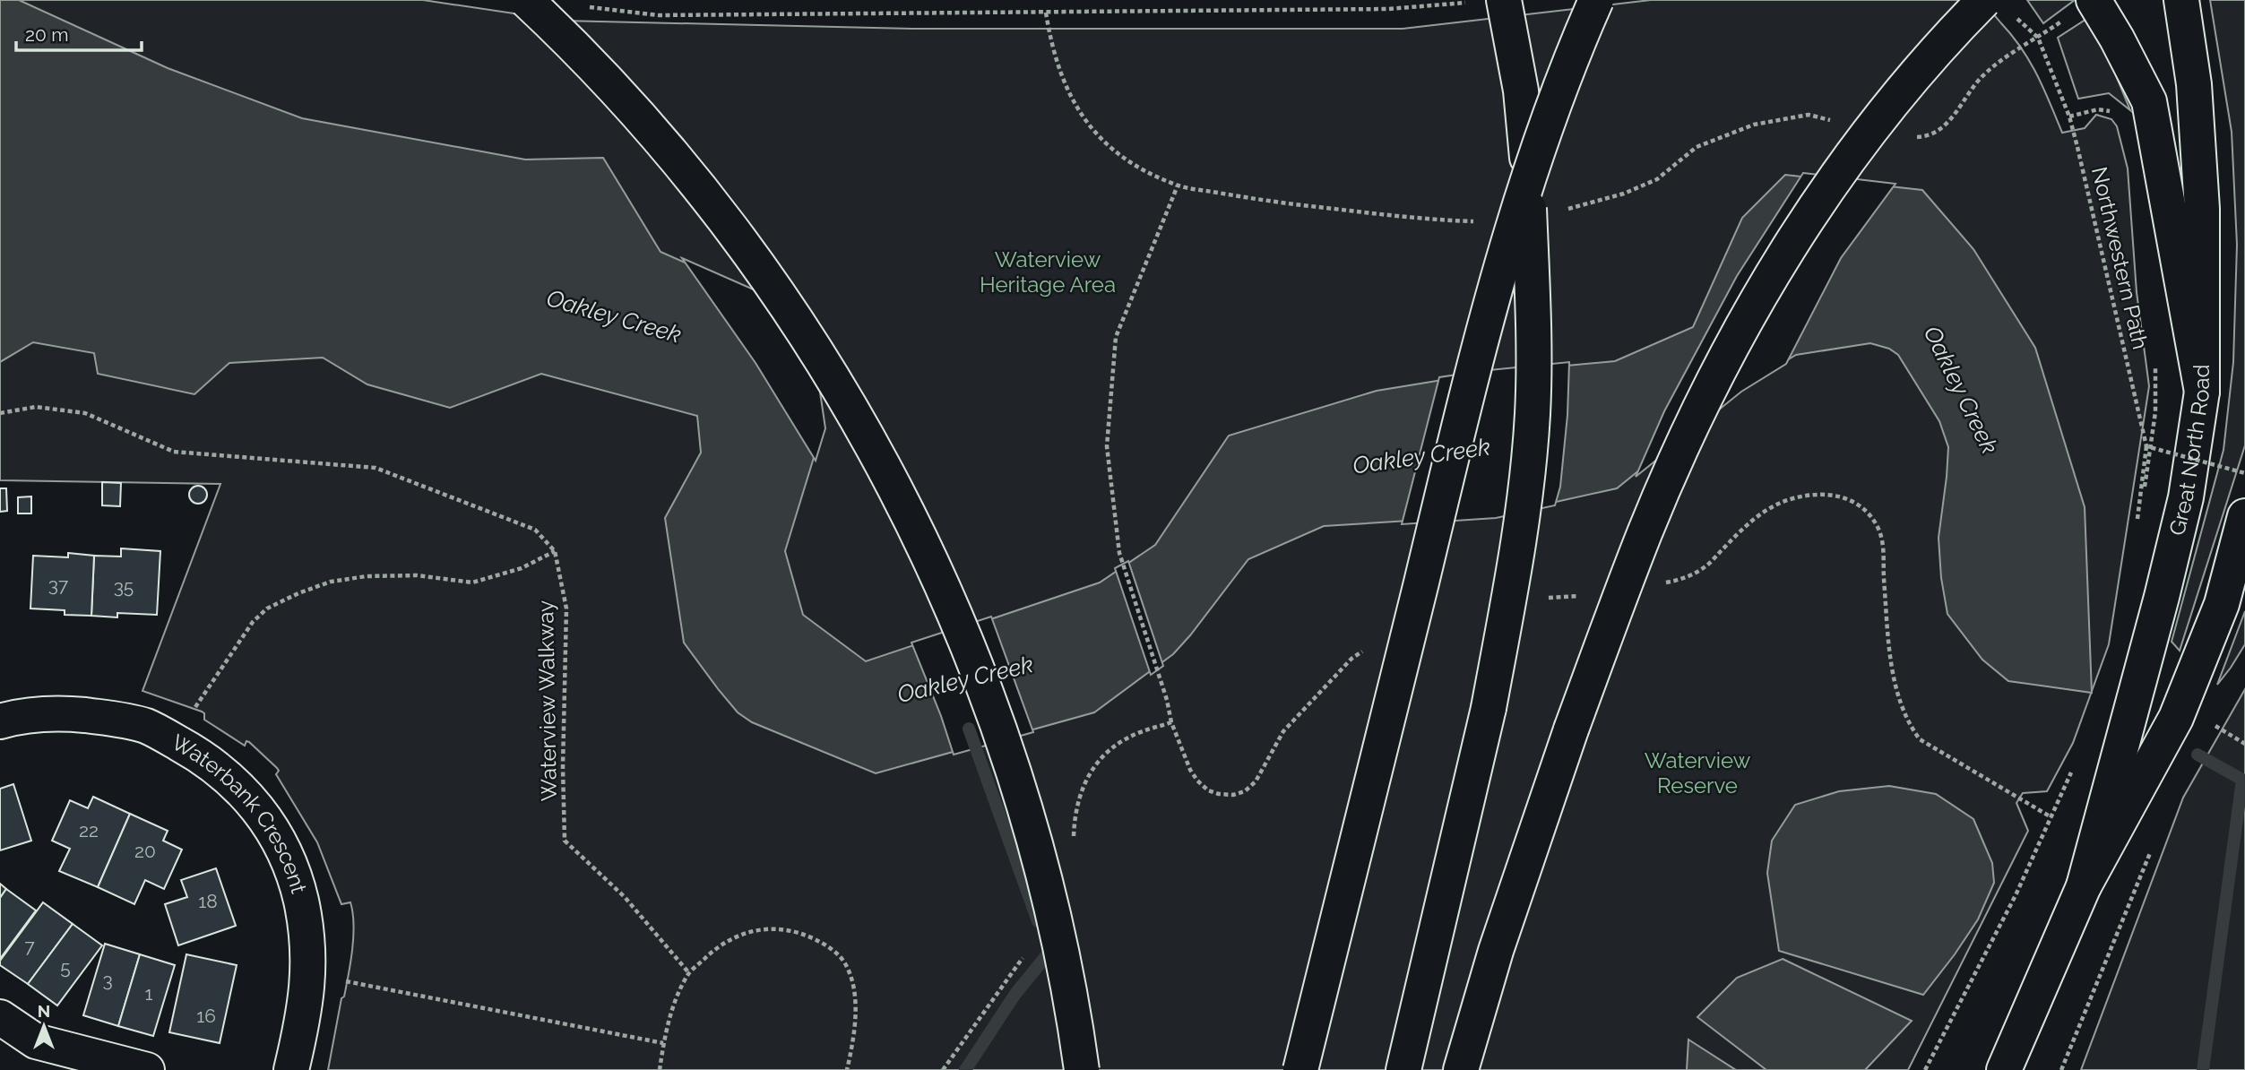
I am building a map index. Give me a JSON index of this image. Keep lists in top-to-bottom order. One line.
{"streets":{"main road":["Great North Road","Waterbank Crescent"],"path":["Northwestern Path","Waterview Walkway"]},"water":["Oakley Creek"],"parks":["Waterview Heritage Area","Waterview Reserve"],"house_numbers":["37","35","22","20","18","7","5","3","1","16"],"scale_bar":"20 m","north":"top"}
